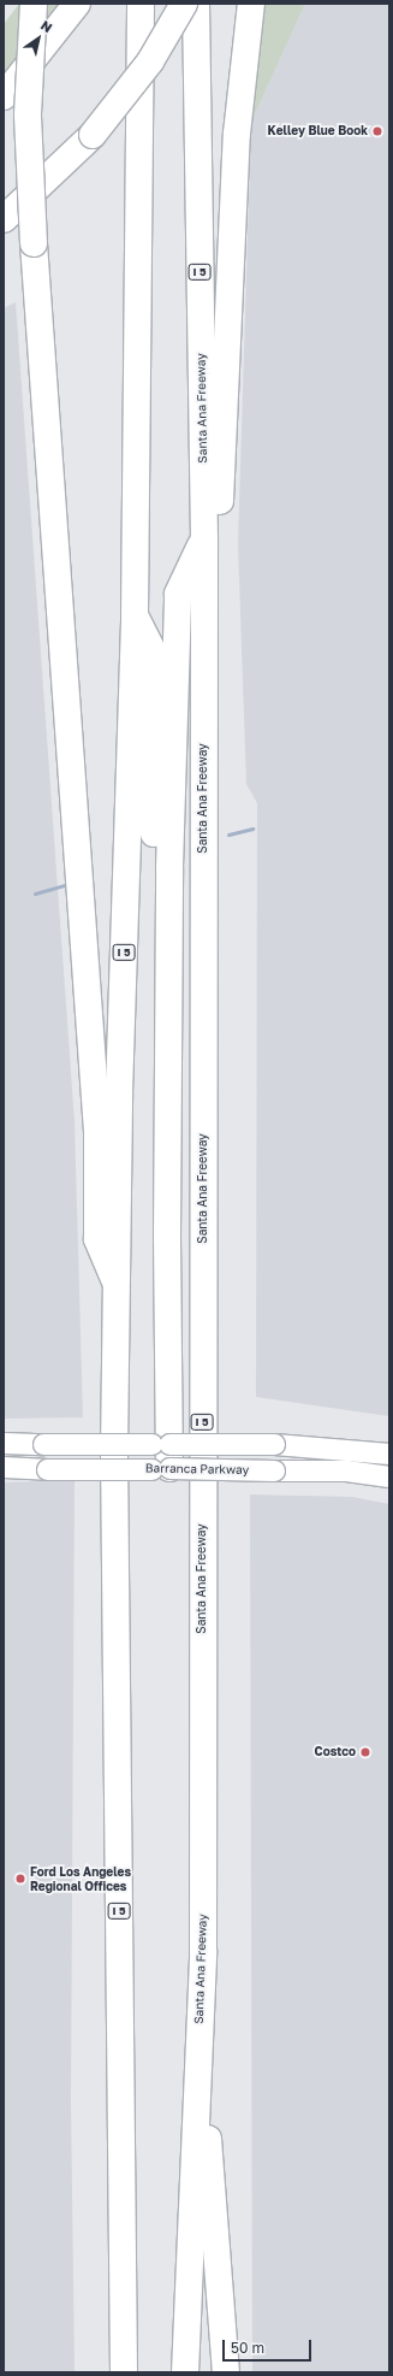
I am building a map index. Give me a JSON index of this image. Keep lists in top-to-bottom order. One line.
{"streets":{"highway":["I 5","Santa Ana Freeway"],"main road":["Barranca Parkway"]},"places":["Kelley Blue Book","Costco","Ford Los Angeles Regional Offices"],"scale_bar":"50 m","north":"top right"}
